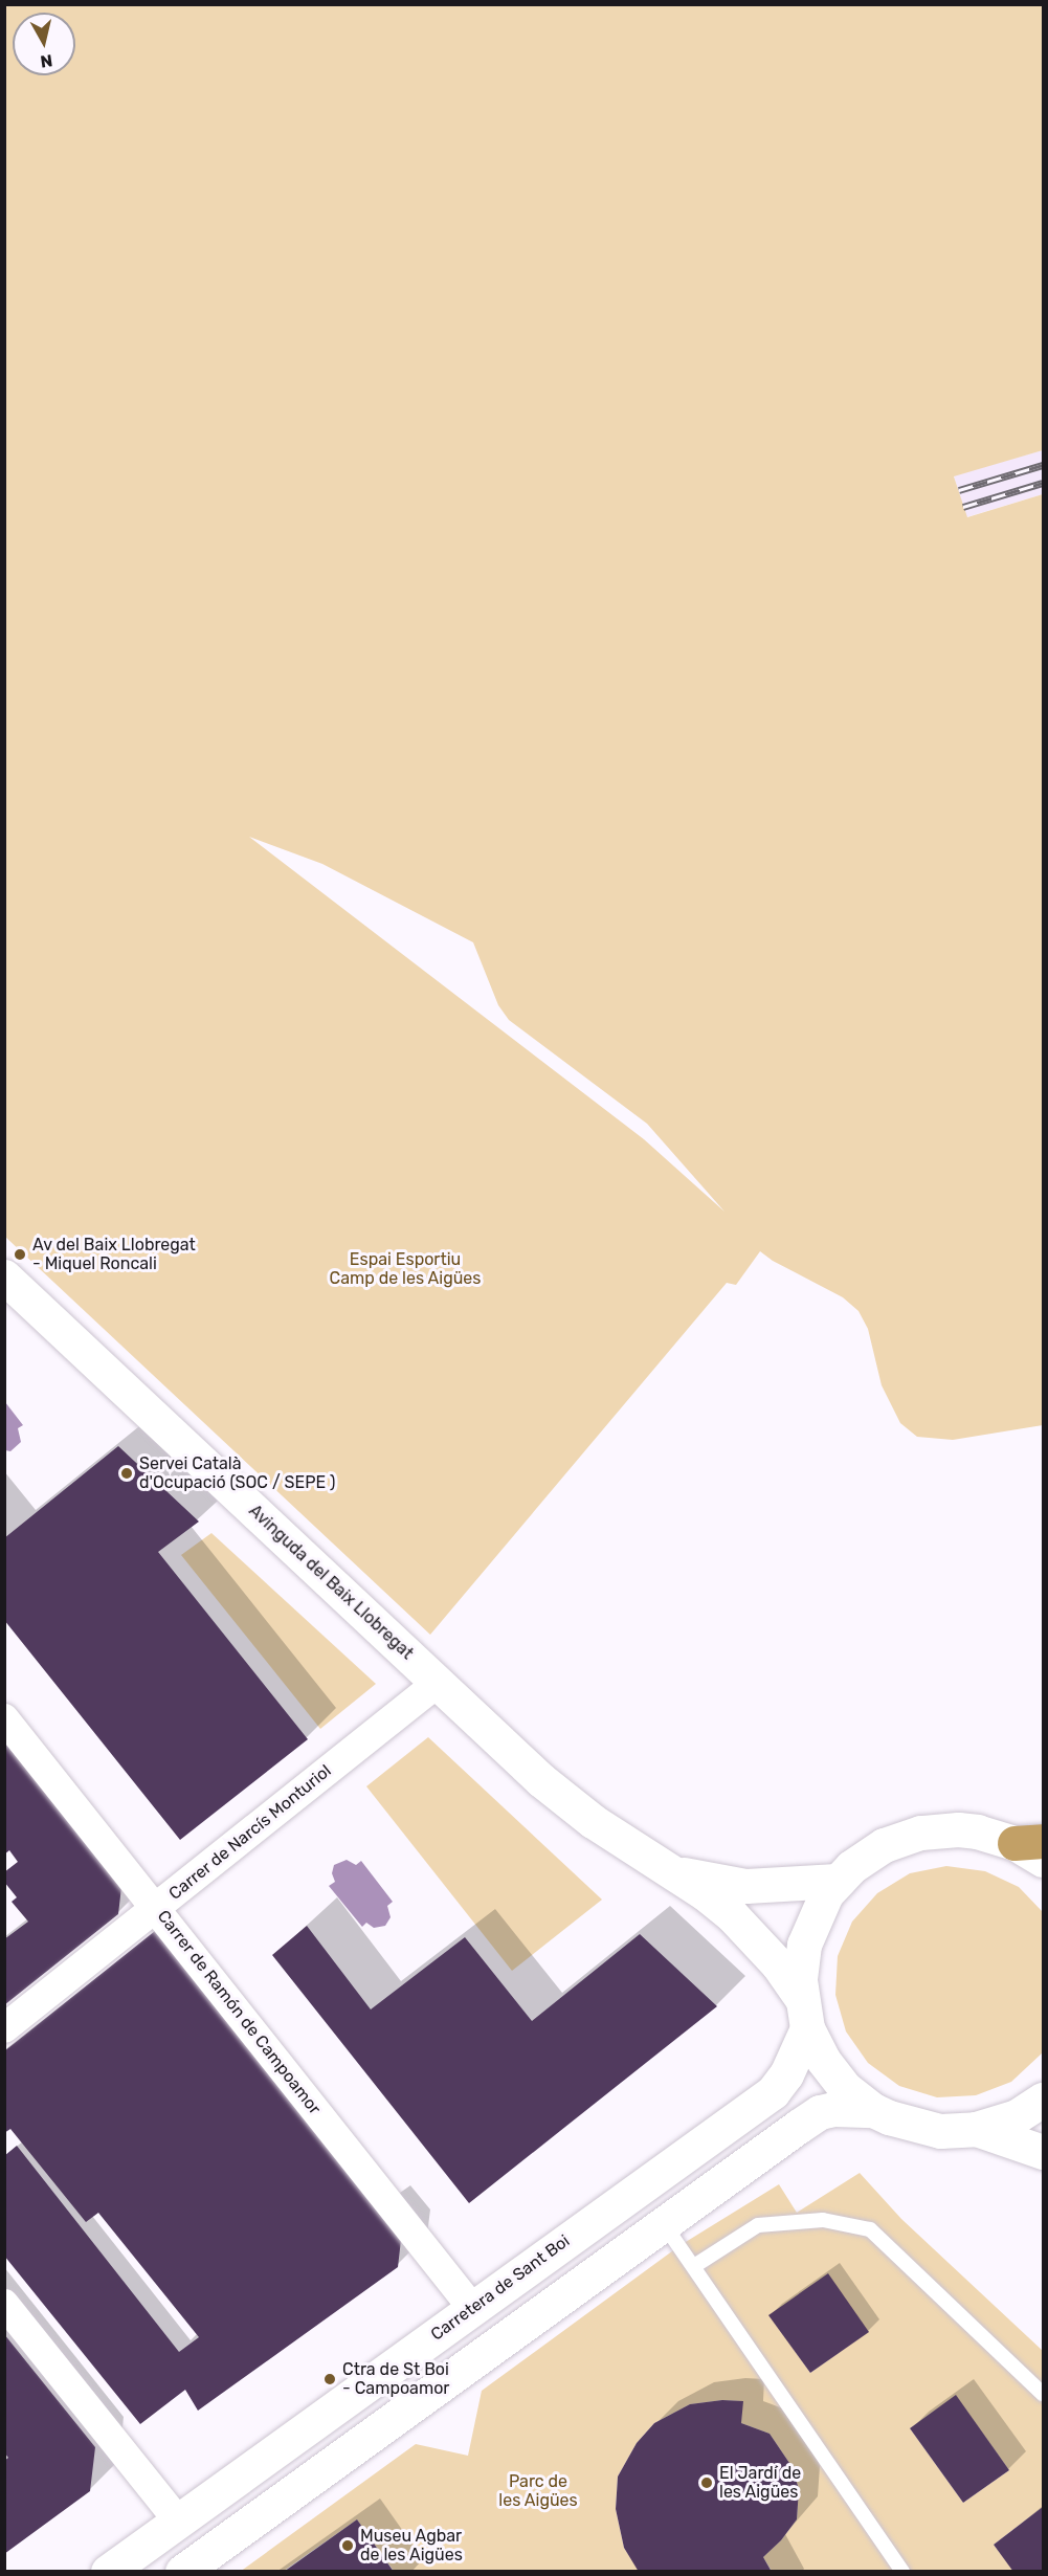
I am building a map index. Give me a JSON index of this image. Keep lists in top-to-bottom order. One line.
{"streets":{"main road":["Avinguda del Baix Llobregat","Carretera de Sant Boi"],"street":["Carrer de Narcís Monturiol","Carrer de Ramón de Campoamor"]},"crossings":[["Avinguda del Baix Llobregat","Carrer de Narcís Monturiol"],["Avinguda del Baix Llobregat","Carretera de Sant Boi"],["Carrer de Narcís Monturiol","Carrer de Ramón de Campoamor"],["Carrer de Ramón de Campoamor","Carretera de Sant Boi"]],"parks":["Espai Esportiu Camp de les Aigües","Parc de les Aigües"],"places":["Av del Baix Llobregat - Miquel Roncali","Servei Català d'Ocupació (SOC / SEPE )","Ctra de St Boi - Campoamor","El Jardí de les Aigües","Museu Agbar de les Aigües"],"north":"bottom"}
